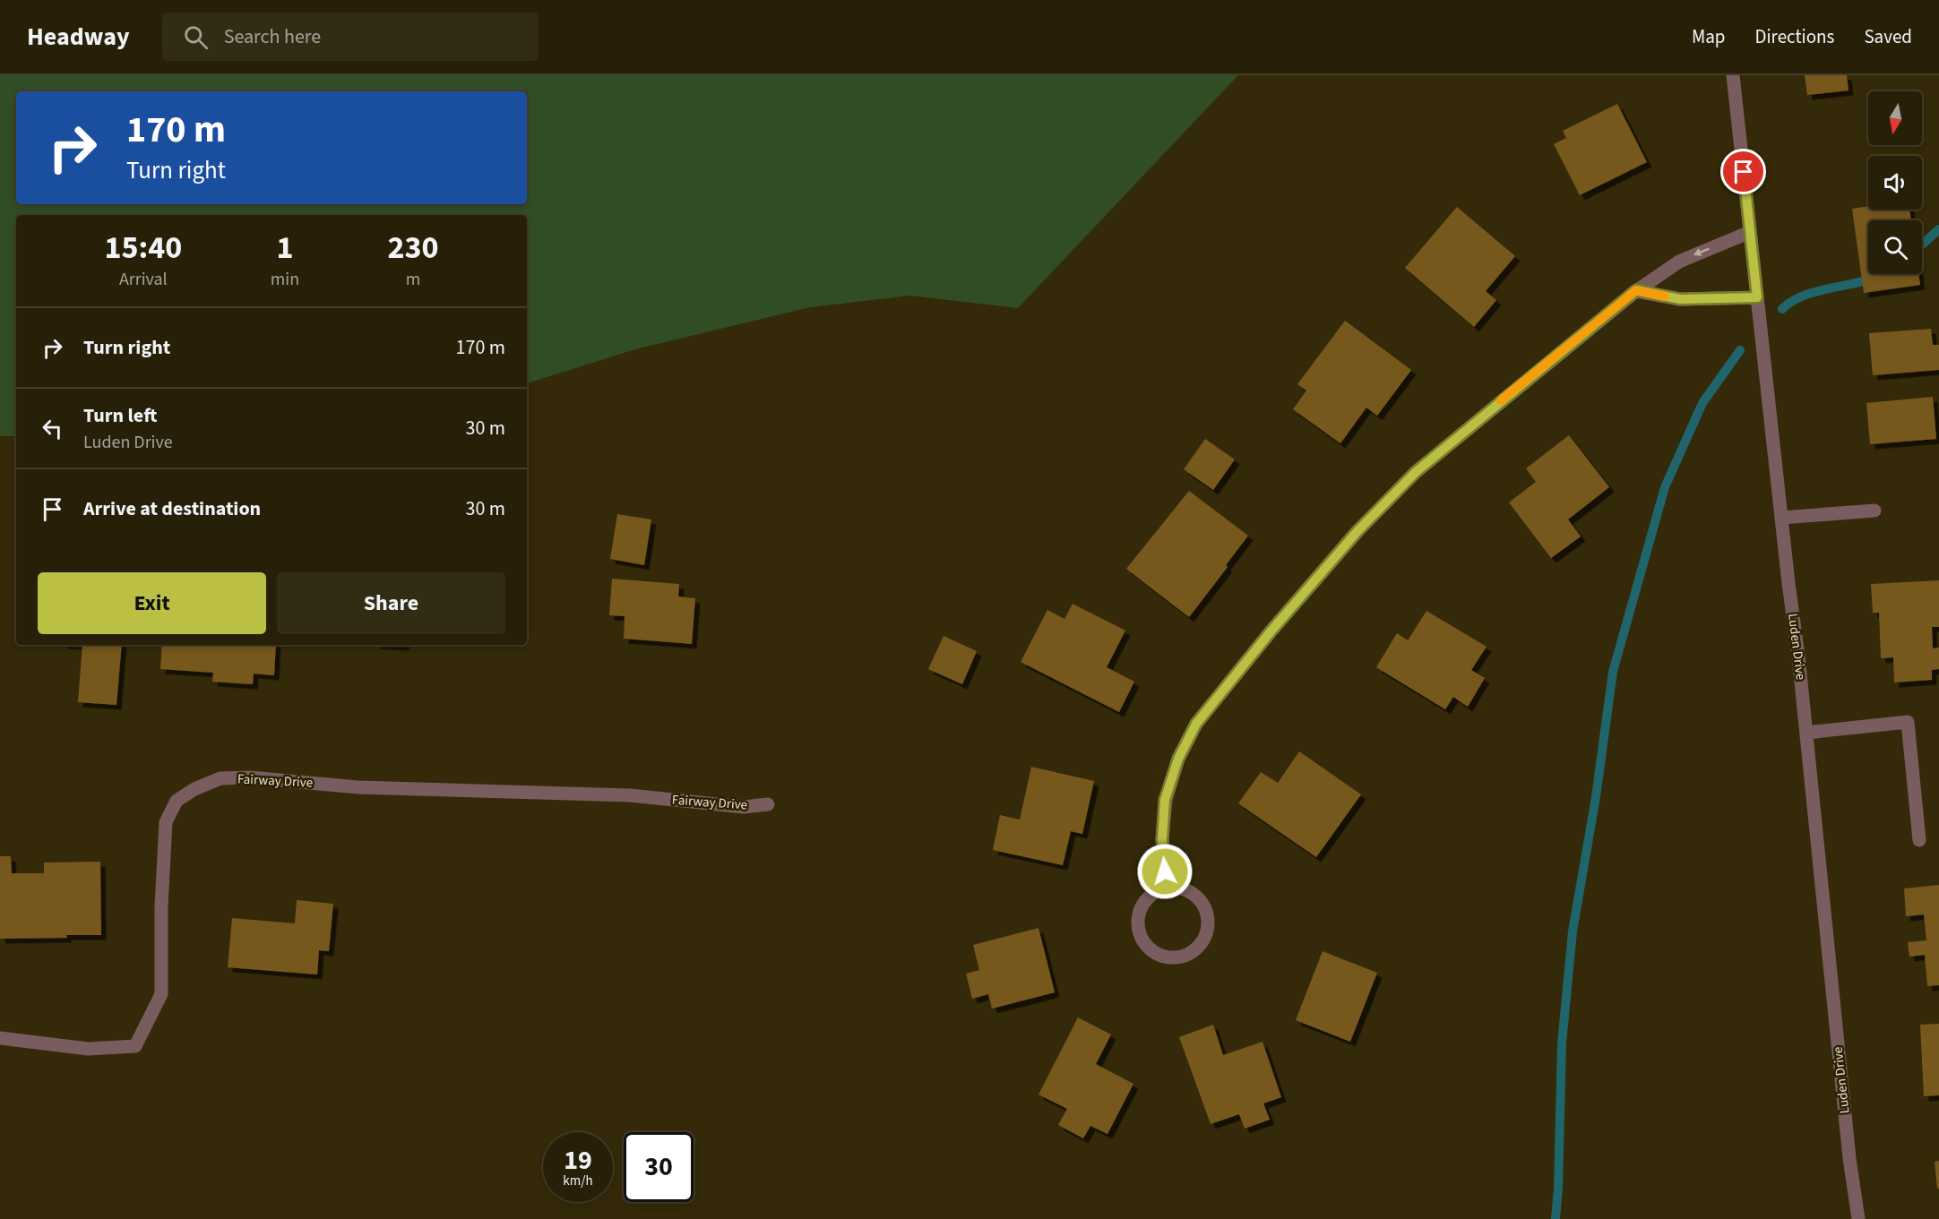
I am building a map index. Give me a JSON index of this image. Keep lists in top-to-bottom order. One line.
{"streets":{"street":["Luden Drive","Fairway Drive"]},"north":"bottom","page":{"header":"Headway","search":"Search here","nav":["Map","Directions","Saved"],"turn":["170 m","Turn right"],"eta":["15:40","Arrival","1","min","230","m"],"list":[{"name":"Turn right","value":"170 m"},{"name":"Turn left","note":"Luden Drive","value":"30 m"},{"name":"Arrive at destination","value":"30 m"}],"buttons":["Exit","Share"],"speed":"19 km/h","limit":"30"}}
